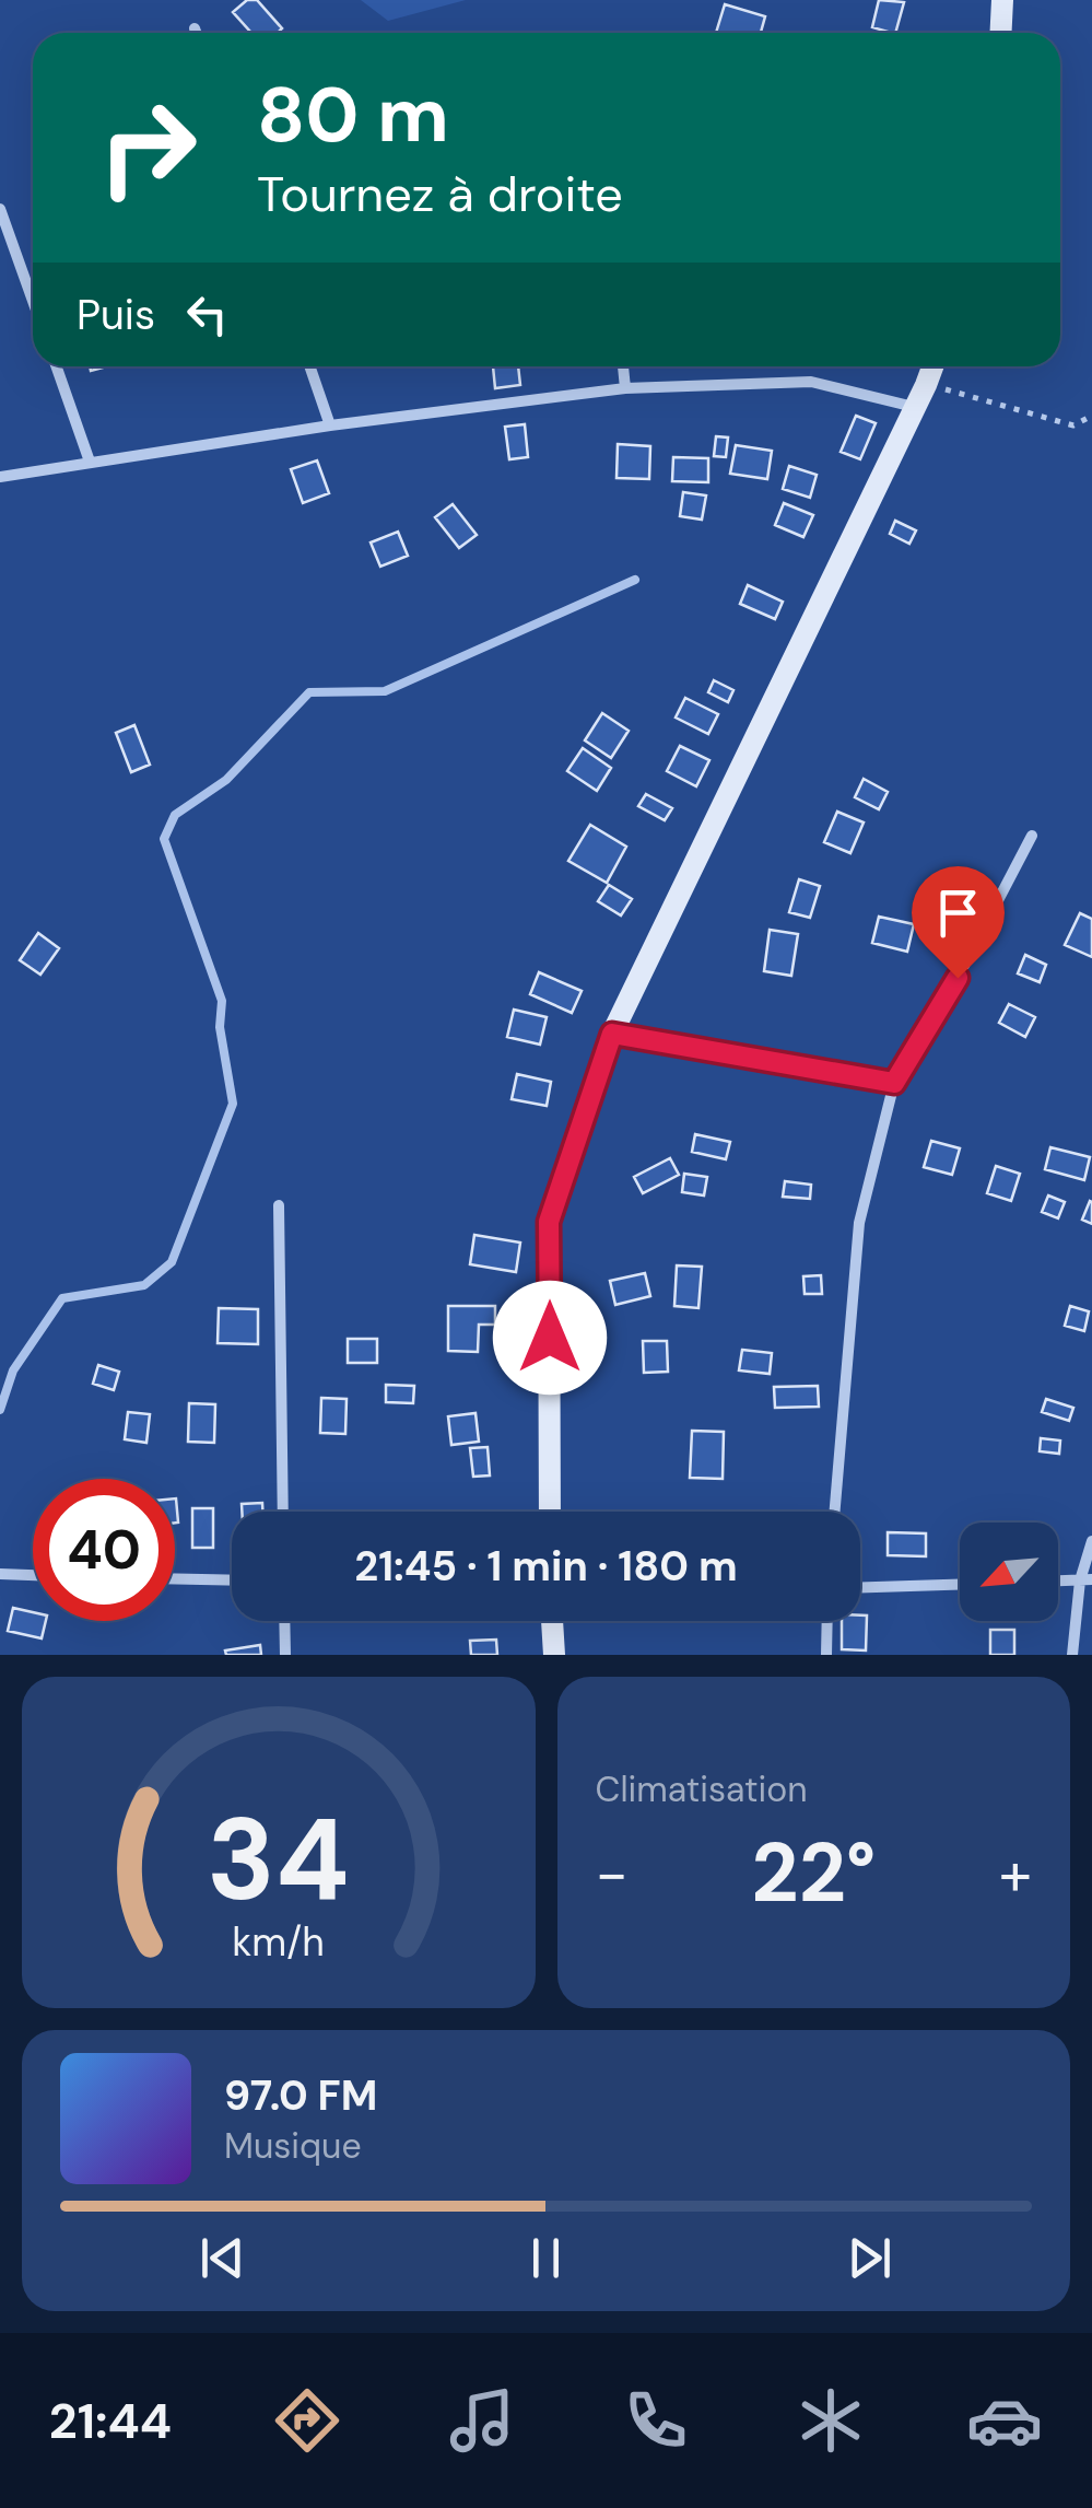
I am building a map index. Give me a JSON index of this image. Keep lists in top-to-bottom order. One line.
{"north":"bottom left","page":{"turn":["80 m","Tournez à droite"],"then":"Puis","limit":"40","trip":"21:45 · 1 min · 180 m","tile":"Climatisation","heat":["−","22°","+"],"song":["97.0 FM","Musique"],"tabs":"21:44","gauge":["34","km/h"]}}
